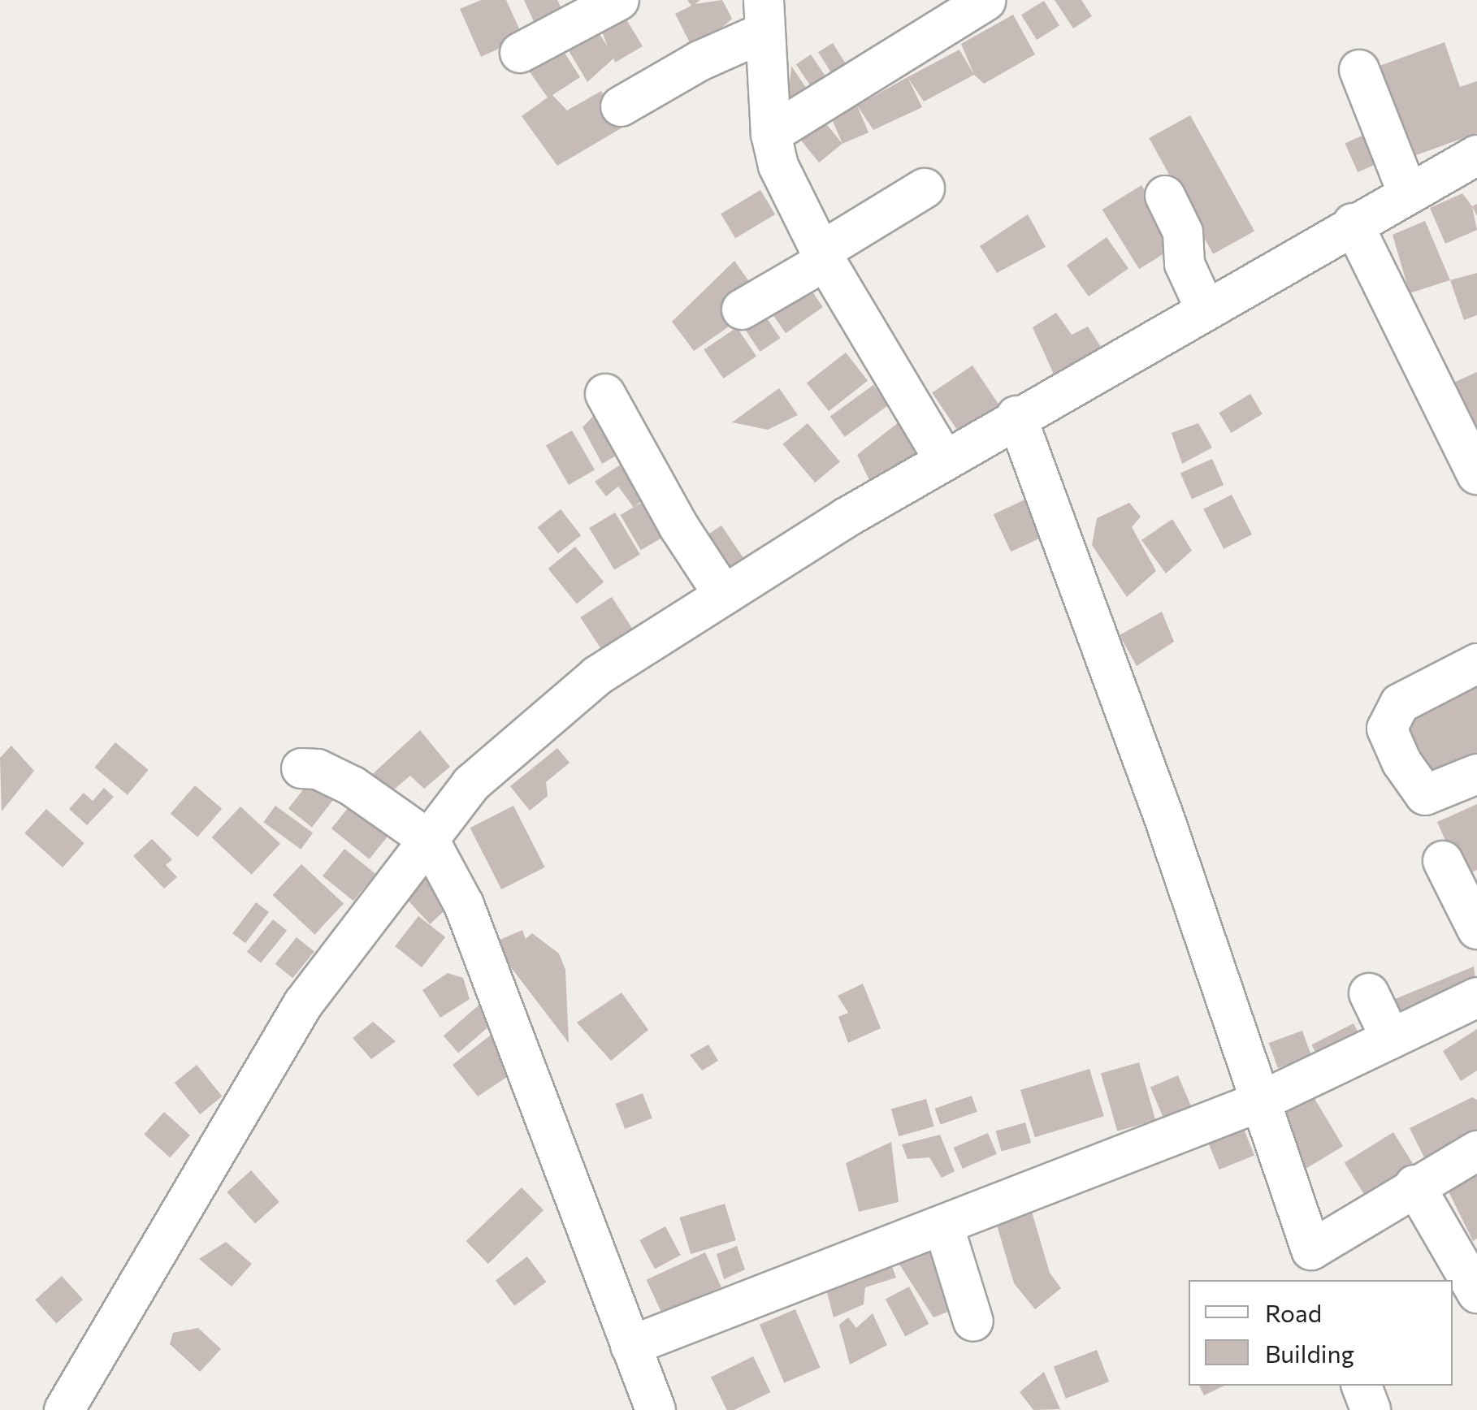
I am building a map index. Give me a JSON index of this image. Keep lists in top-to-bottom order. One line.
{"legend":["Road","Building"]}
